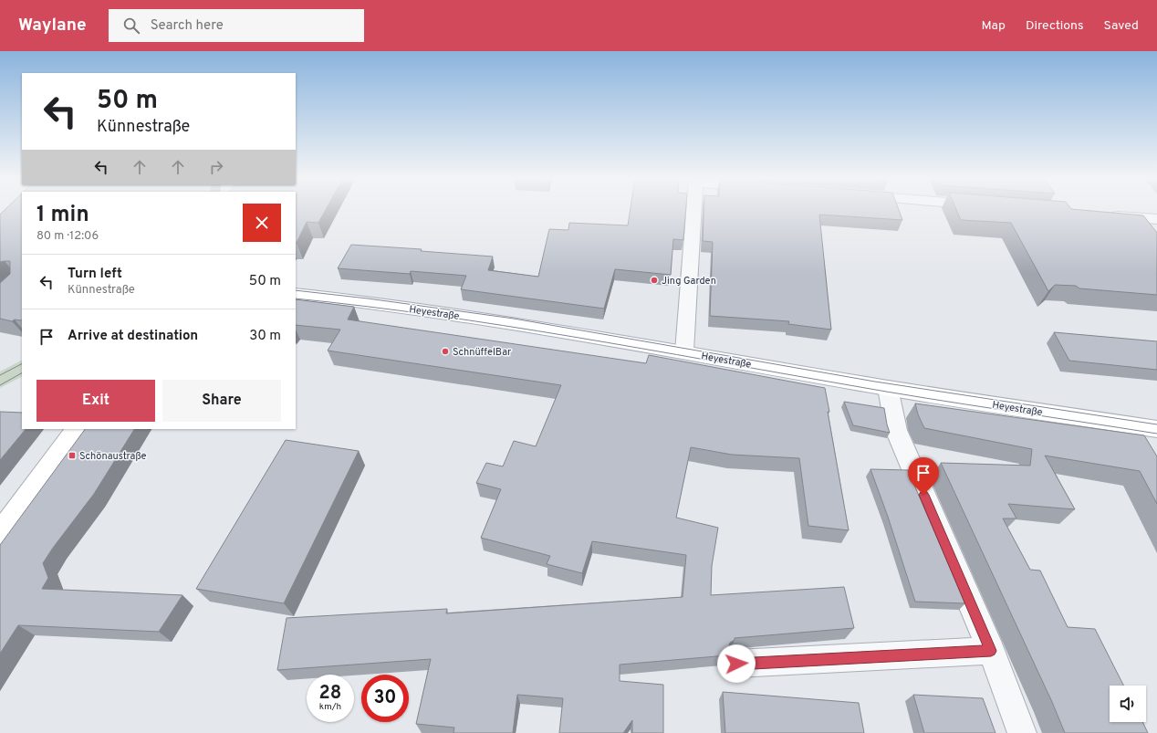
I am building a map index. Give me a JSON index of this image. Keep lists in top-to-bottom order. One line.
{"streets":{"street":["Heyestraße"]},"places":{"other":["Jing Garden","SchnüffelBar"],"transit":["Schönaustraße"]},"page":{"header":"Waylane","search":"Search here","nav":["Map","Directions","Saved"],"turn":["50 m","Künnestraße"],"heading":["1 min","80 m · 12:06"],"list":[{"name":"Turn left","note":"Künnestraße","value":"50 m"},{"name":"Arrive at destination","value":"30 m"}],"buttons":["Exit","Share"],"speed":"28 km/h","limit":"30"}}
